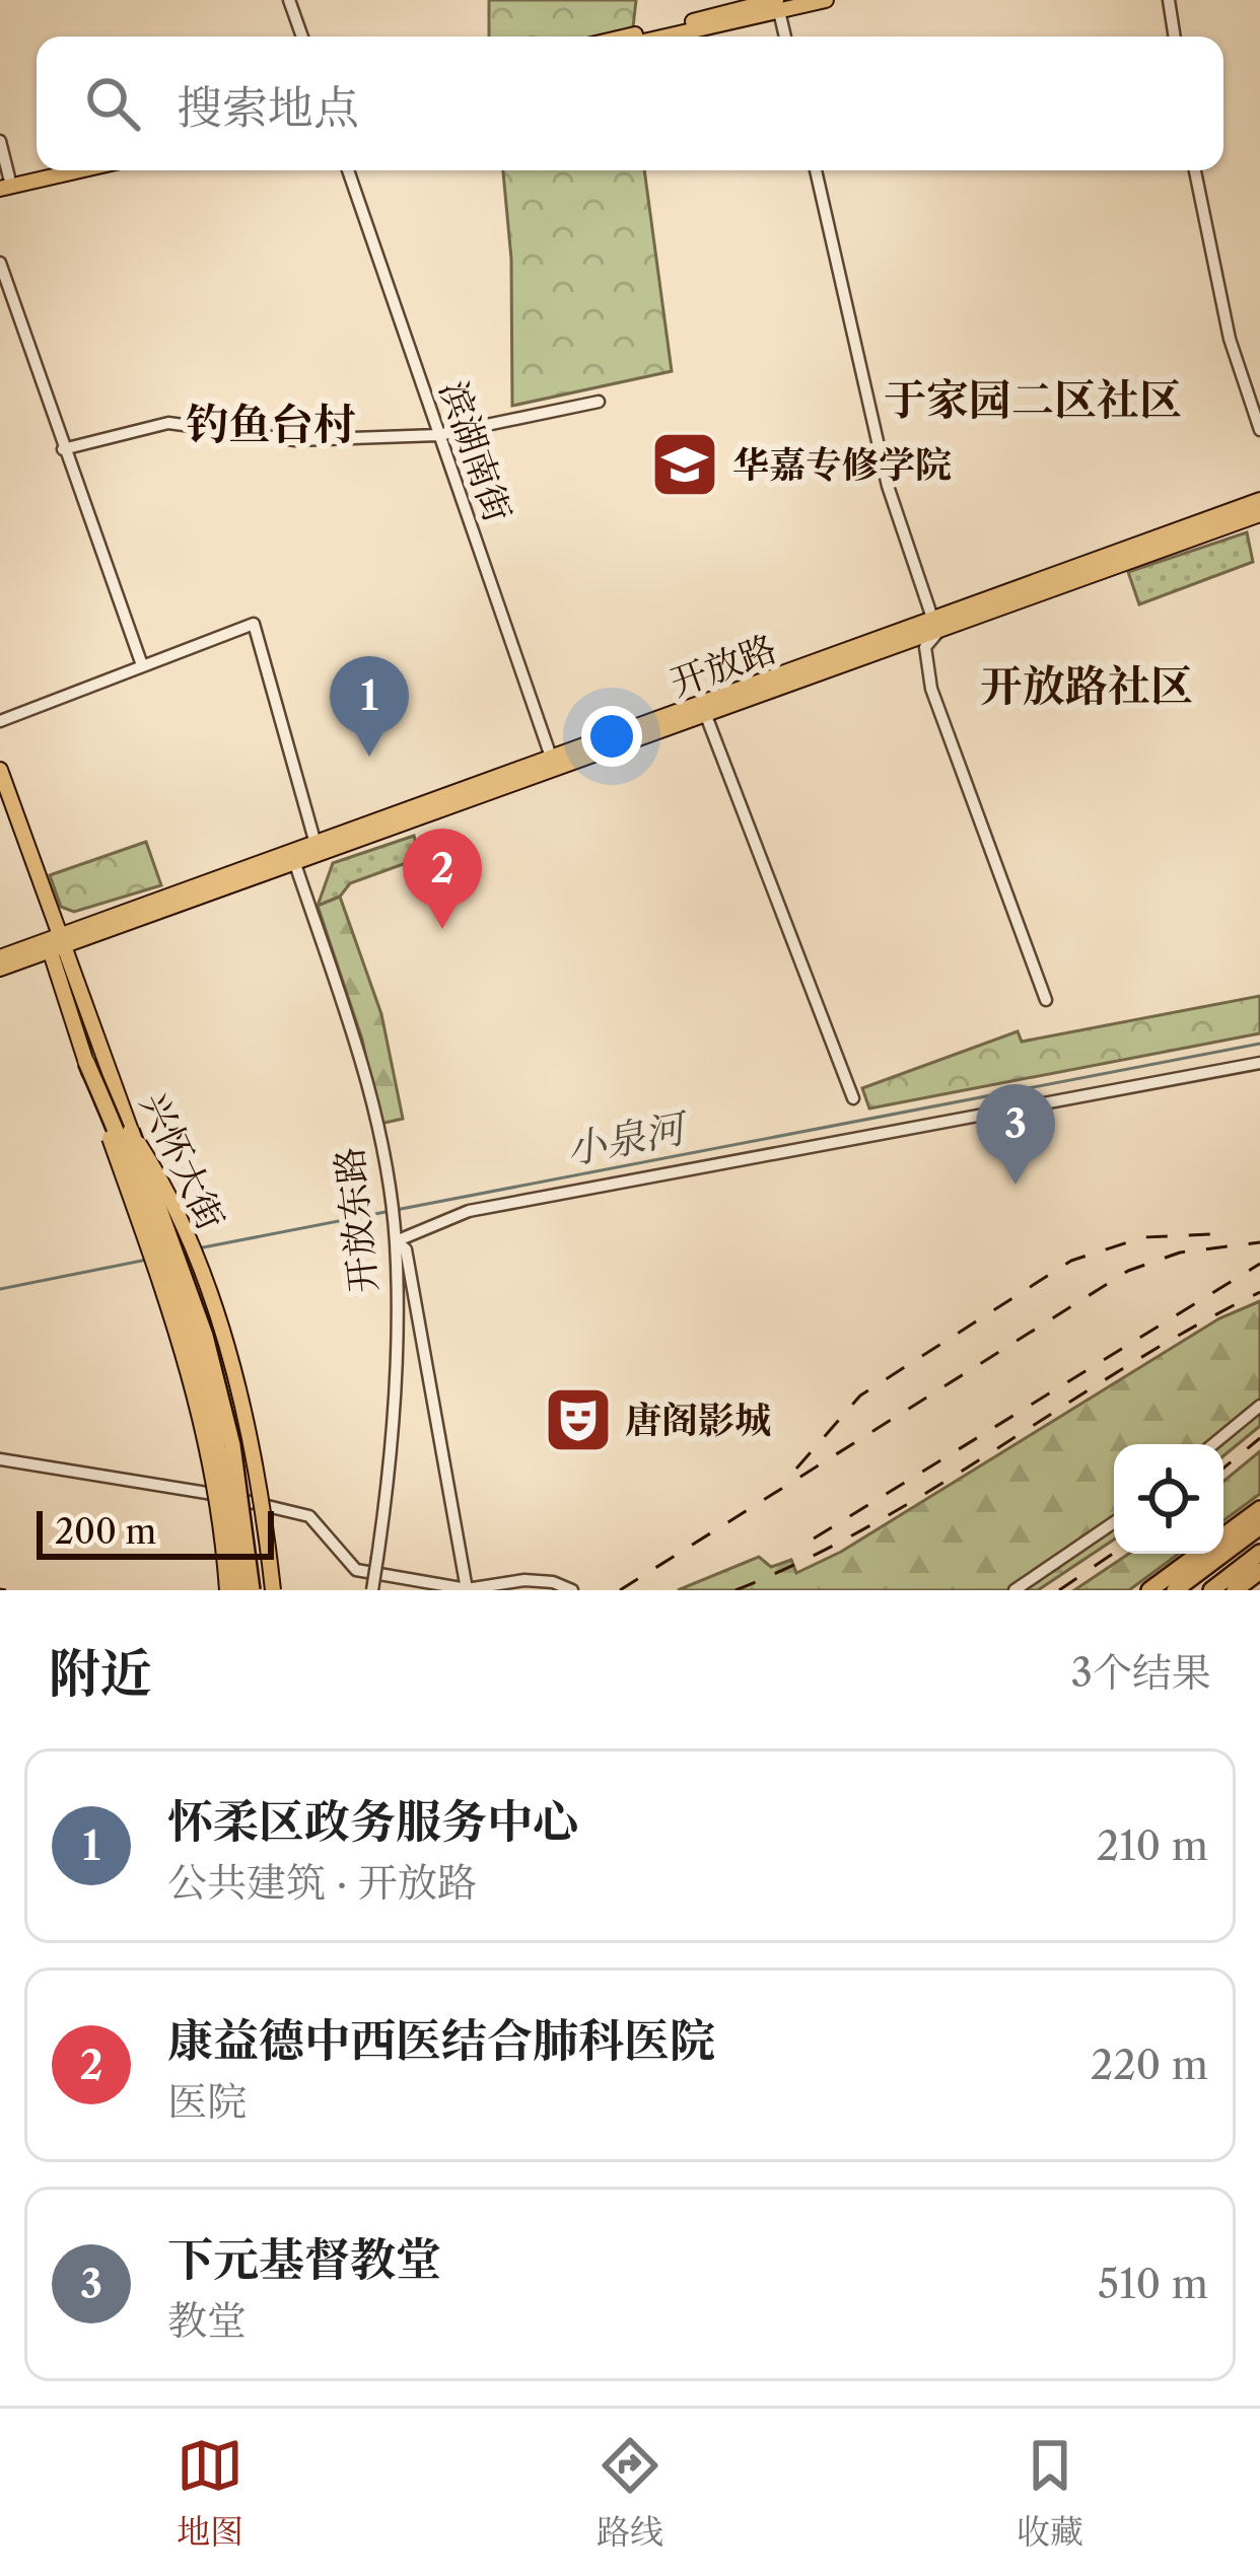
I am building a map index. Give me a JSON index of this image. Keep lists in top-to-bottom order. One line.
{"streets":{"main road":["开放路","兴怀大街"],"street":["滨湖南街","开放东路"]},"crossings":[["滨湖南街","开放路"],["开放路","兴怀大街"],["开放路","开放东路"]],"districts":["于家园二区社区","钓鱼台村","开放路社区"],"water":["小泉河"],"places":{"school or university":["华嘉专修学院"],"theatre":["唐阁影城"]},"scale_bar":"200 m","page":{"search":"搜索地点","pins":["1","2","3"],"scale":"200 m","heading":["附近","3个结果"],"list":[{"mark":"1","name":"怀柔区政务服务中心","note":"公共建筑 · 开放路","value":"210 m"},{"mark":"2","name":"康益德中西医结合肺科医院","note":"医院","value":"220 m"},{"mark":"3","name":"下元基督教堂","note":"教堂","value":"510 m"}],"nav":["地图","路线","收藏"]}}
